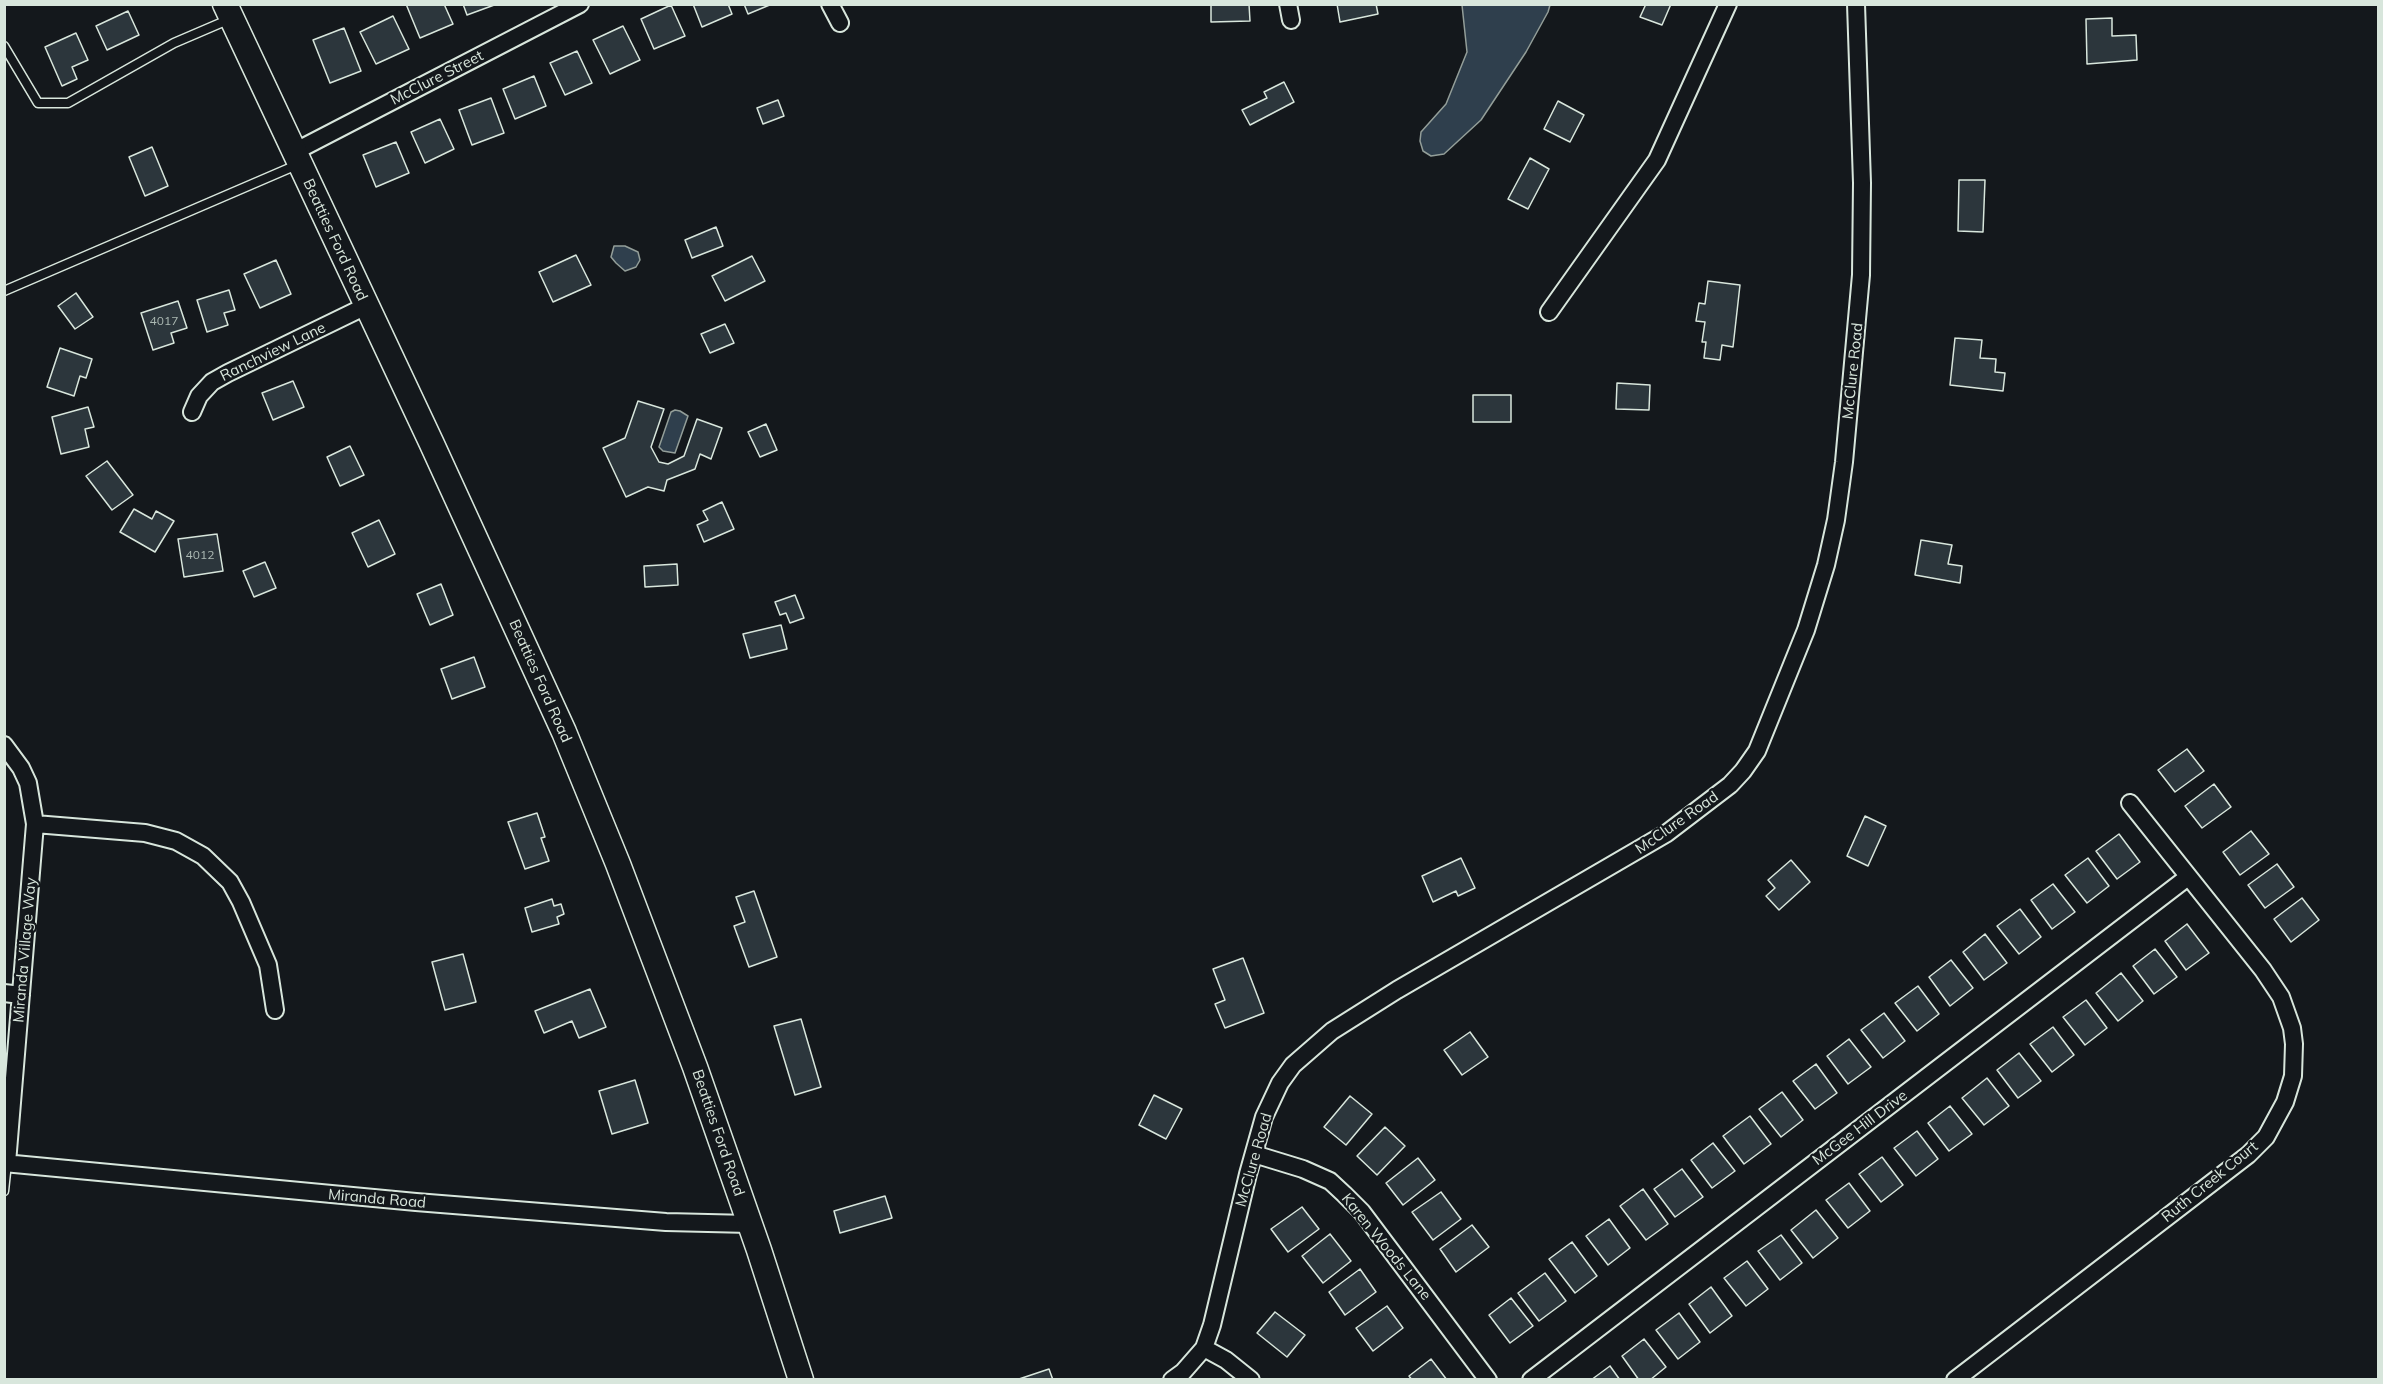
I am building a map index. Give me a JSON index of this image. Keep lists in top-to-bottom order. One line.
{"streets":{"main road":["Beatties Ford Road"],"street":["McClure Street","Ranchview Lane","McClure Road","Miranda Village Way","McGee Hill Drive","Ruth Creek Court","Miranda Road","Karen Woods Lane"]},"crossings":[["McClure Street","Beatties Ford Road"],["Beatties Ford Road","Ranchview Lane"],["Beatties Ford Road","Miranda Road"],["McClure Road","Karen Woods Lane"],["Miranda Village Way","Miranda Road"],["McGee Hill Drive","Ruth Creek Court"]],"house_numbers":["4017","4012"]}
